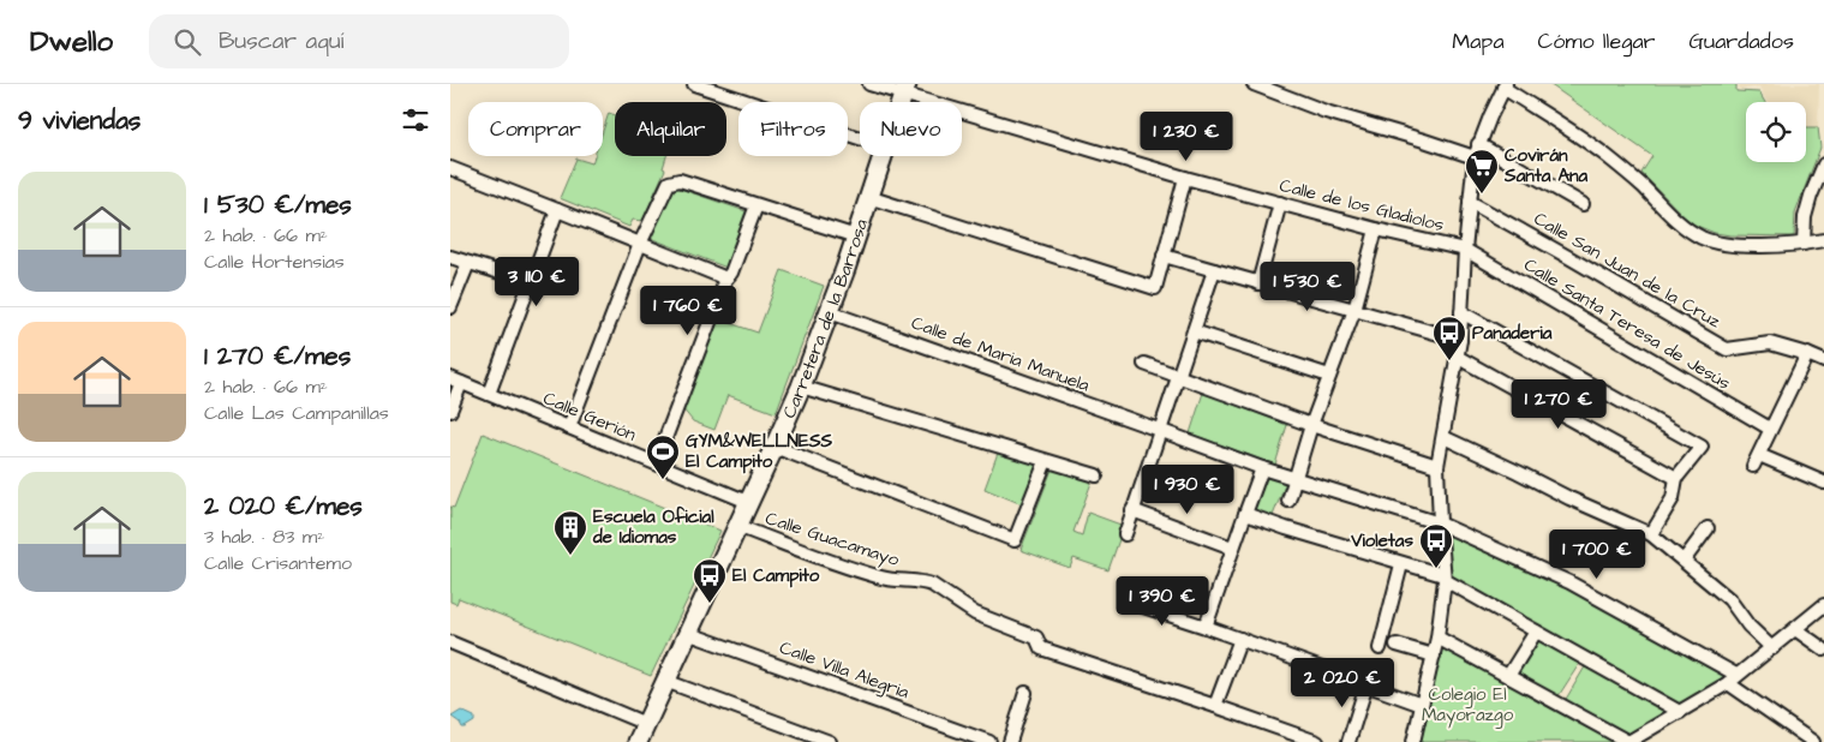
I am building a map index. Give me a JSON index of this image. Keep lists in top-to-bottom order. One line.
{"streets":{"street":["Calle de los Gladiolos","Calle San Juan de la Cruz","Carretera de la Barrosa","Calle Santa Teresa de Jesús","Calle de Maria Manuela","Calle Gerión","Calle Guacamayo","Calle Villa Alegria"]},"crossings":[["Calle de los Gladiolos","Calle Santa Teresa de Jesús"],["Carretera de la Barrosa","Calle de Maria Manuela"],["Carretera de la Barrosa","Calle Gerión"],["Carretera de la Barrosa","Calle Guacamayo"],["Carretera de la Barrosa","Calle Villa Alegria"]],"parks":["Colegio El Mayorazgo"],"places":{"supermarket":["Covirán Santa Ana"],"bus stop":["Panaderia","Violetas","El Campito"],"sports":["GYM&WELLNESS El Campito"],"building":["Escuela Oficial de Idiomas"]},"page":{"header":"Dwello","search":"Buscar aquí","nav":["Mapa","Cómo llegar","Guardados"],"heading":"9 viviendas","chip":["Comprar","Alquilar","Filtros","Nuevo"],"price":["1 230 €","3 110 €","1 530 €","1 760 €","1 270 €","1 930 €","1 700 €","1 390 €","2 020 €"],"list":[{"name":"1 530 €/mes","note":"2 hab. · 66 m² · Calle Hortensias"},{"name":"1 270 €/mes","note":"2 hab. · 66 m² · Calle Las Campanillas"},{"name":"2 020 €/mes","note":"3 hab. · 83 m² · Calle Crisantemo"}]}}
